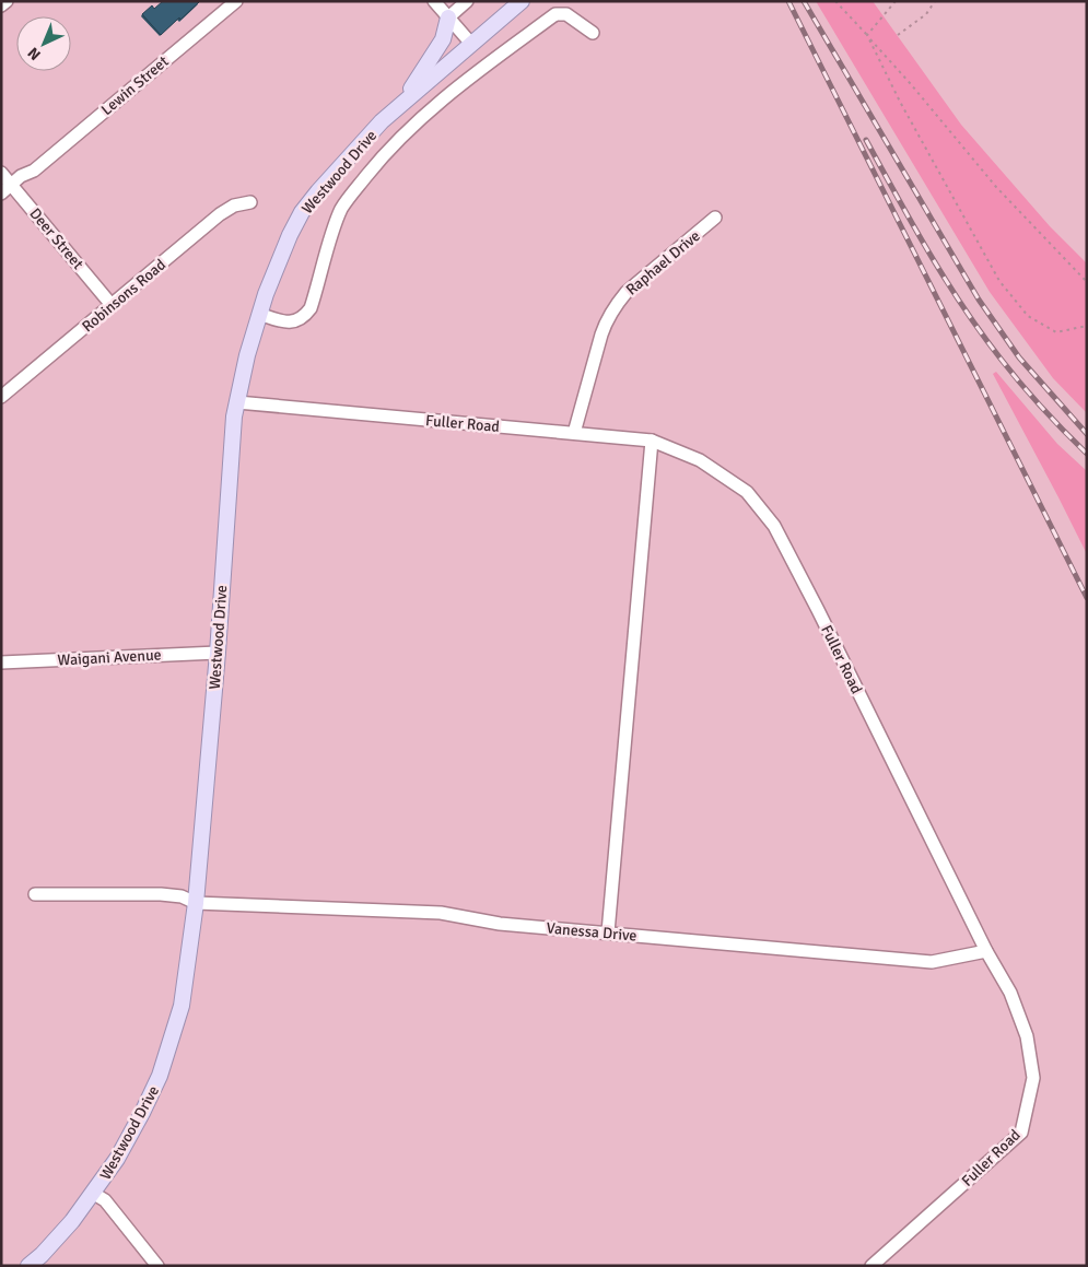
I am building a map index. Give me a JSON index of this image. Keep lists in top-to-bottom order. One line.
{"streets":{"main road":["Westwood Drive"],"street":["Lewin Street","Deer Street","Raphael Drive","Robinsons Road","Fuller Road","Waigani Avenue","Vanessa Drive"]},"crossings":[["Lewin Street","Deer Street"],["Westwood Drive","Fuller Road"],["Westwood Drive","Waigani Avenue"],["Westwood Drive","Vanessa Drive"],["Deer Street","Robinsons Road"],["Raphael Drive","Fuller Road"],["Fuller Road","Vanessa Drive"]],"north":"bottom left"}
